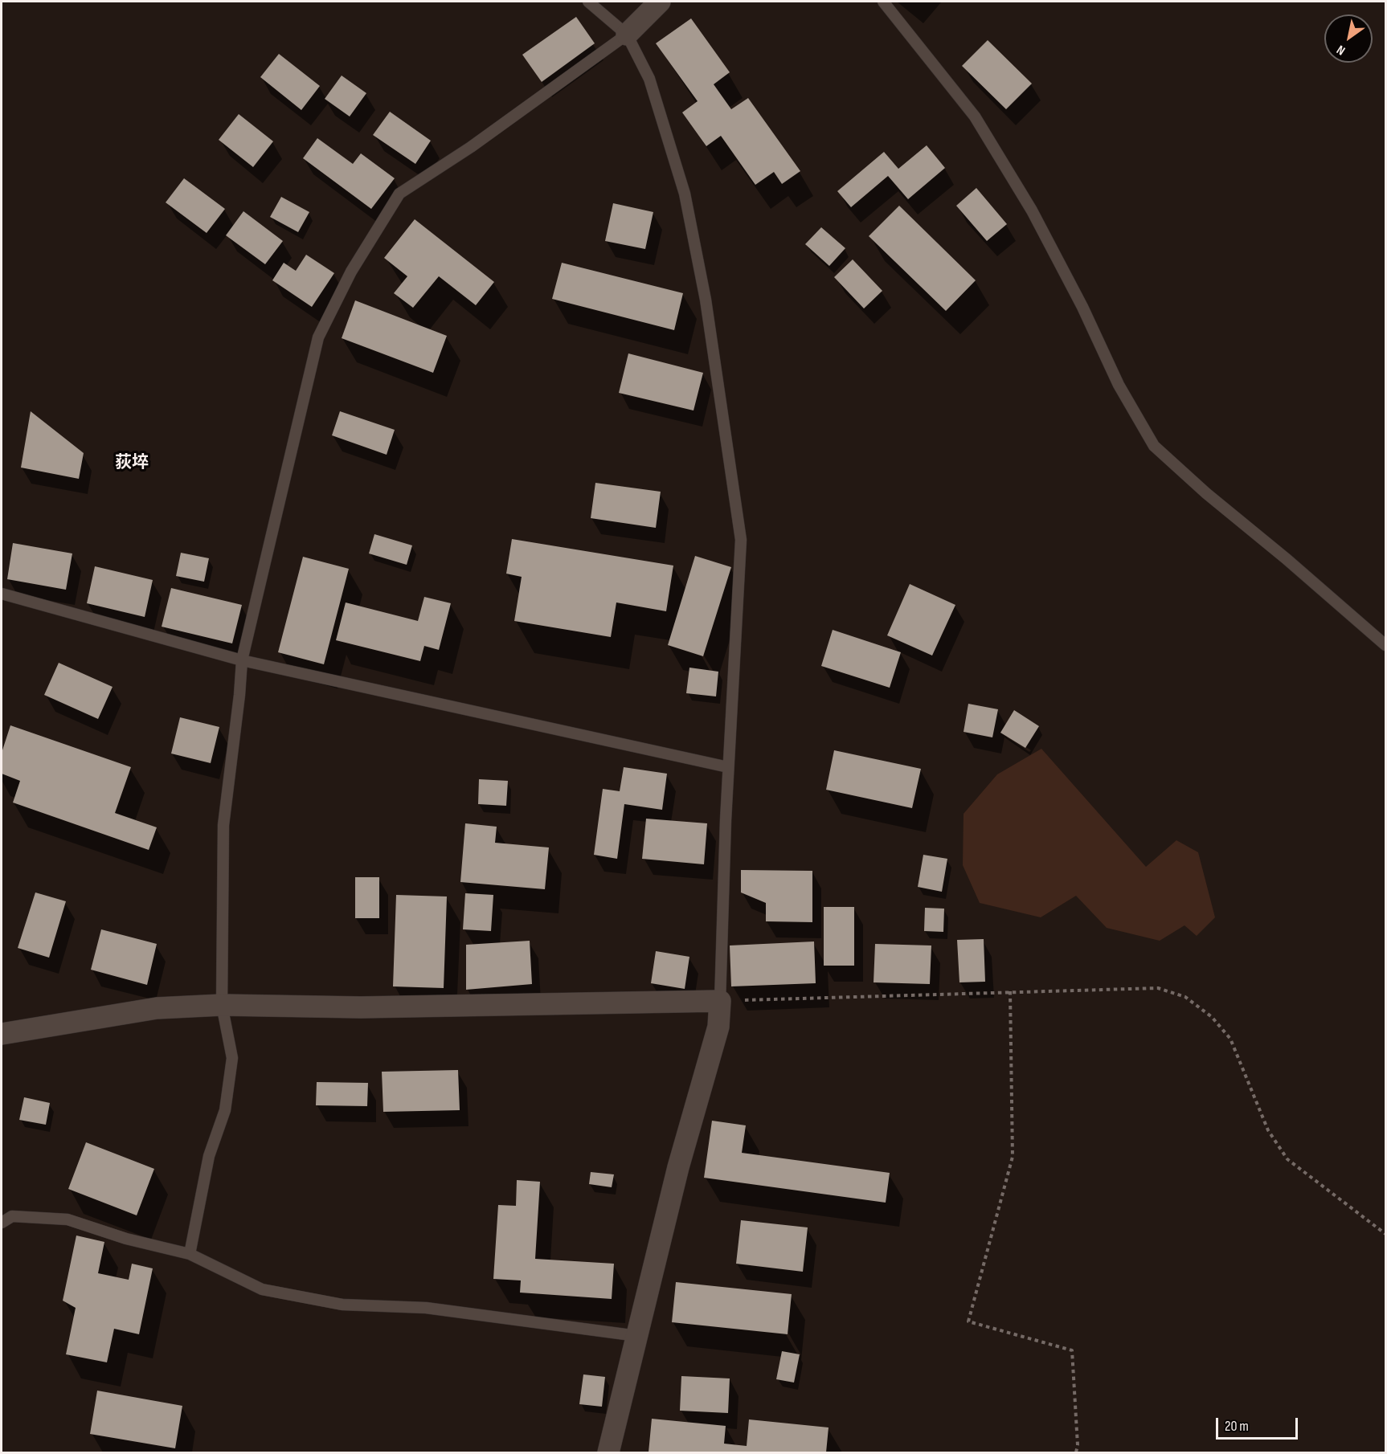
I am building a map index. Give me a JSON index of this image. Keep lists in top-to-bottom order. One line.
{"districts":["荻埣"],"scale_bar":"20 m","north":"bottom left"}
